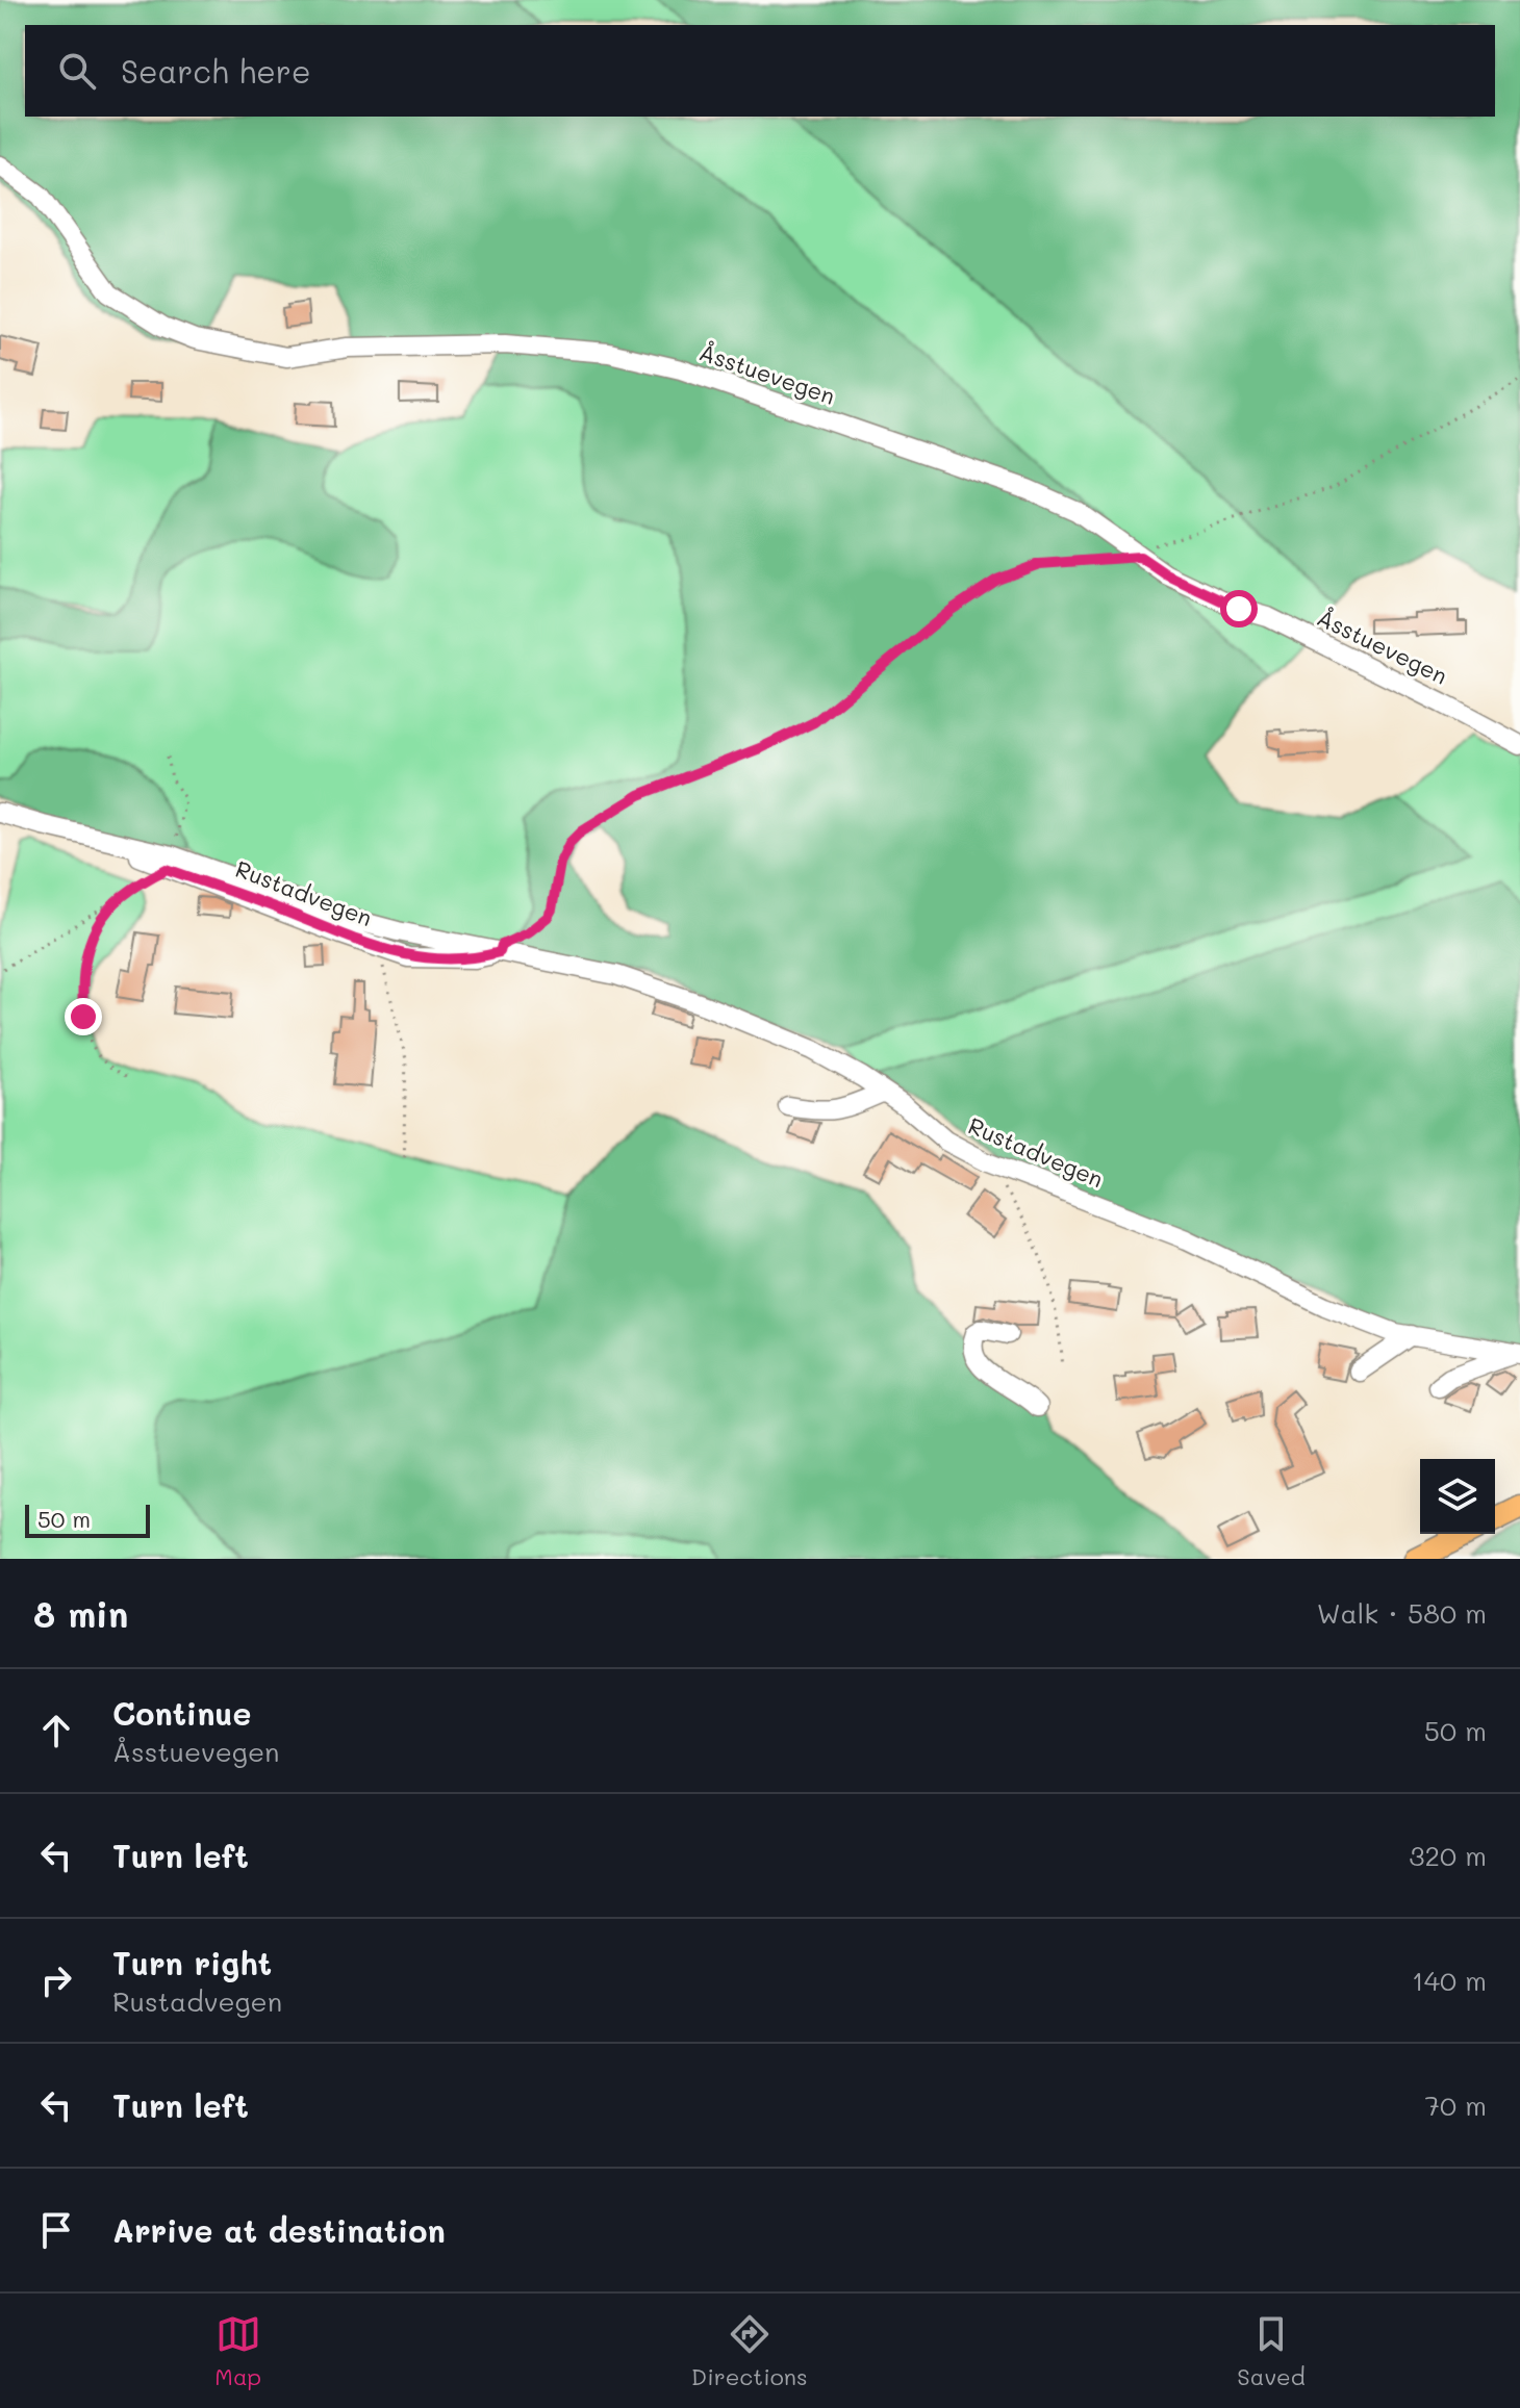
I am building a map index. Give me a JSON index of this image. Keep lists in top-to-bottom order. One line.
{"streets":{"street":["Åsstuevegen","Rustadvegen"]},"scale_bar":"50 m","page":{"search":"Search here","scale":"50 m","heading":["8 min","Walk · 580 m"],"list":[["Continue","Åsstuevegen","50 m"],["Turn left","320 m"],["Turn right","Rustadvegen","140 m"],["Turn left","70 m"],"Arrive at destination"],"nav":["Map","Directions","Saved"]}}
